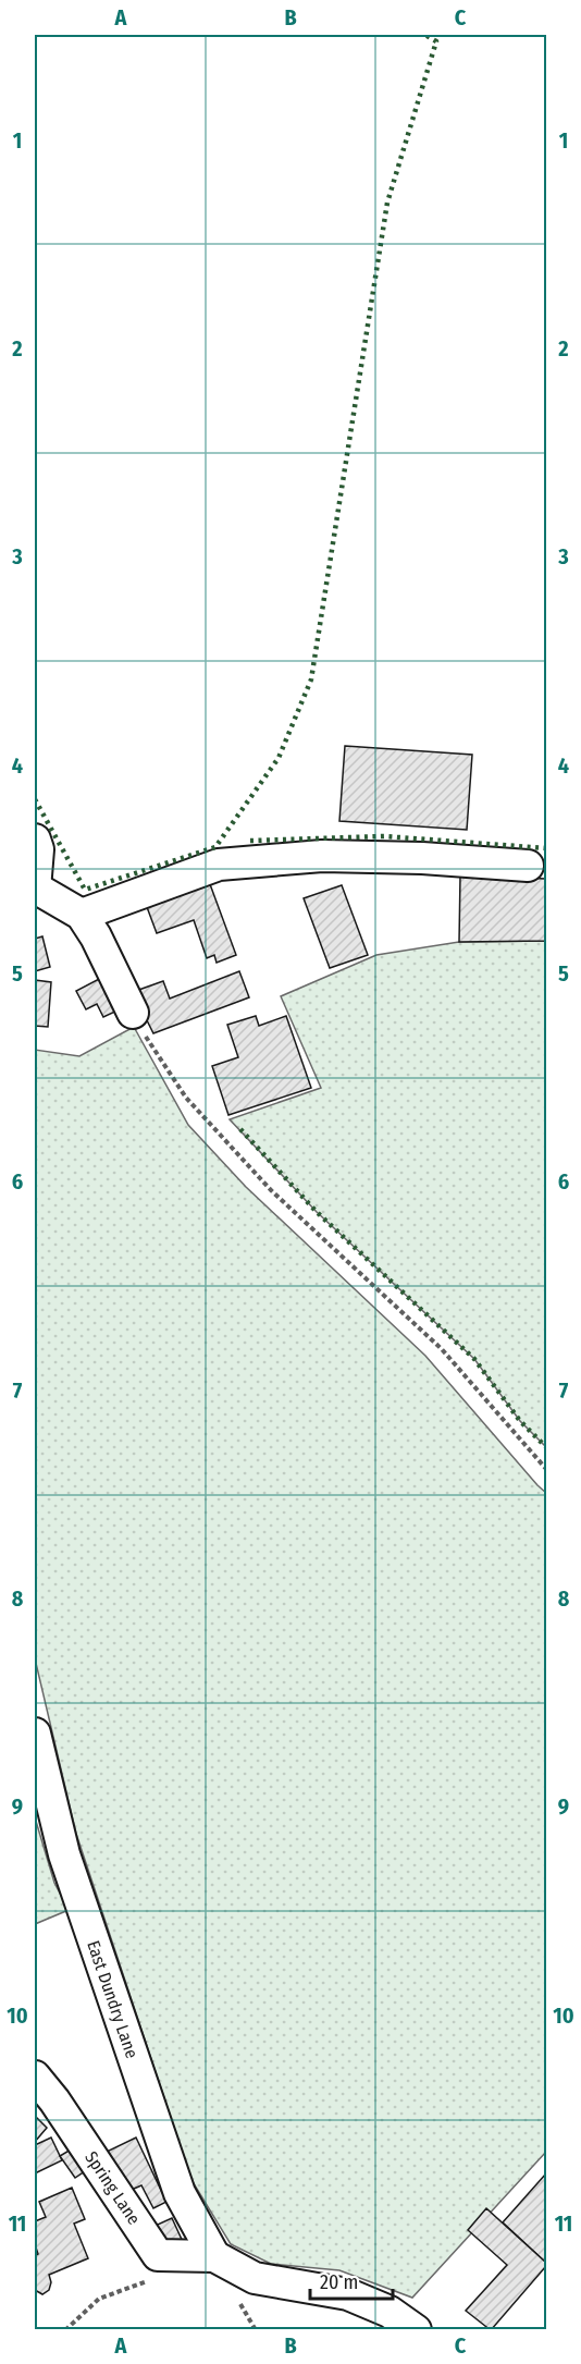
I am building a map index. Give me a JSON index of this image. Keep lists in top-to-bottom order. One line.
{"streets":{"street":["East Dundry Lane","Spring Lane"]},"crossings":[["East Dundry Lane","Spring Lane"]],"scale_bar":"20 m","grid":{"columns":["A","B","C"],"rows":["1","2","3","4","5","6","7","8","9","10","11"]}}
